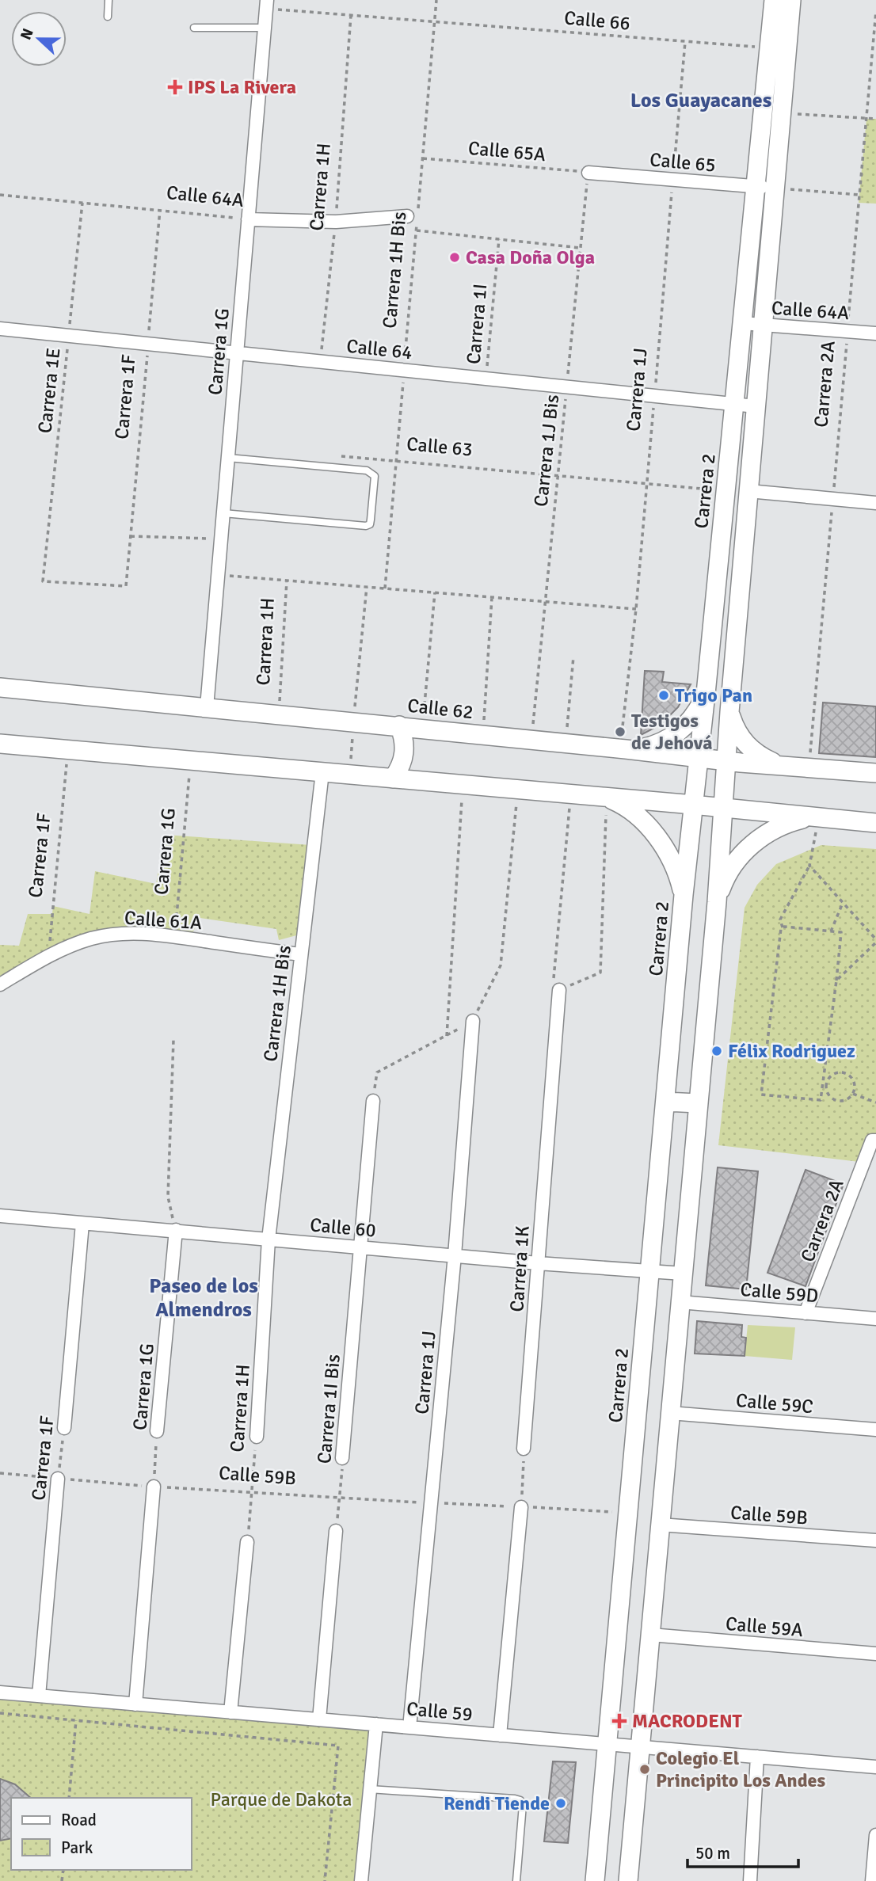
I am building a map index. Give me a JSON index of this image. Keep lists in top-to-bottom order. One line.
{"streets":{"street":["Calle 65","Carrera 1H","Calle 64A","Carrera 1H Bis","Calle 64","Carrera 1G","Carrera 2A","Carrera 1J","Carrera 1F","Carrera 2","Calle 62","Calle 61A","Calle 60","Carrera 1K","Calle 59D","Calle 59C","Carrera 1I Bis","Calle 59B","Calle 59A","Calle 59"],"path":["Calle 66","Calle 65A","Carrera 1I","Carrera 1E","Calle 63","Carrera 1J Bis"]},"crossings":[["Calle 66","Carrera 1H"],["Calle 66","Carrera 1H Bis"],["Calle 66","Carrera 1G"],["Calle 66","Carrera 1J"],["Calle 65A","Calle 65"],["Calle 65A","Carrera 1H Bis"],["Calle 65A","Carrera 1J Bis"],["Calle 65","Carrera 1J"],["Calle 65","Carrera 1J Bis"],["Calle 65","Carrera 2"],["Carrera 1H","Calle 64A"],["Carrera 1H","Carrera 1H Bis"],["Carrera 1H","Calle 64"],["Carrera 1H","Calle 60"],["Carrera 1H","Calle 59B"],["Calle 64A","Carrera 1H Bis"],["Calle 64A","Carrera 1G"],["Calle 64A","Carrera 2A"],["Calle 64A","Carrera 1E"],["Calle 64A","Carrera 1F"],["Calle 64A","Carrera 2"],["Carrera 1H Bis","Calle 64"],["Carrera 1H Bis","Calle 63"],["Carrera 1H Bis","Calle 61A"],["Carrera 1H Bis","Calle 60"],["Carrera 1I","Calle 64"],["Calle 64","Carrera 1G"],["Calle 64","Carrera 1J"],["Calle 64","Carrera 1E"],["Calle 64","Carrera 1F"],["Calle 64","Carrera 1J Bis"],["Calle 64","Carrera 2"],["Carrera 1G","Calle 62"],["Carrera 1G","Calle 61A"],["Carrera 1G","Calle 60"],["Carrera 1G","Calle 59B"],["Carrera 2A","Calle 59D"],["Carrera 1J","Calle 63"],["Carrera 1J","Calle 62"],["Carrera 1J","Calle 60"],["Carrera 1J","Calle 59B"],["Carrera 1J","Calle 59"],["Carrera 1E","Carrera 1F"],["Carrera 1F","Calle 61A"],["Carrera 1F","Calle 60"],["Carrera 1F","Calle 59B"],["Carrera 1F","Calle 59"],["Calle 63","Carrera 1J Bis"],["Calle 63","Carrera 2"],["Carrera 2","Calle 62"],["Carrera 2","Calle 60"],["Carrera 2","Calle 59"],["Calle 60","Carrera 1K"],["Calle 60","Carrera 1I Bis"],["Carrera 1I Bis","Calle 59B"]],"districts":["Los Guayacanes","Paseo de los Almendros"],"parks":["Parque de Dakota"],"places":{"health":["IPS La Rivera","MACRODENT"],"other":["Casa Doña Olga","Trigo Pan","Testigos de Jehová","Félix Rodriguez","Colegio El Principito Los Andes","Rendi Tiende"]},"legend":["Road","Park"],"scale_bar":"50 m","north":"left"}
